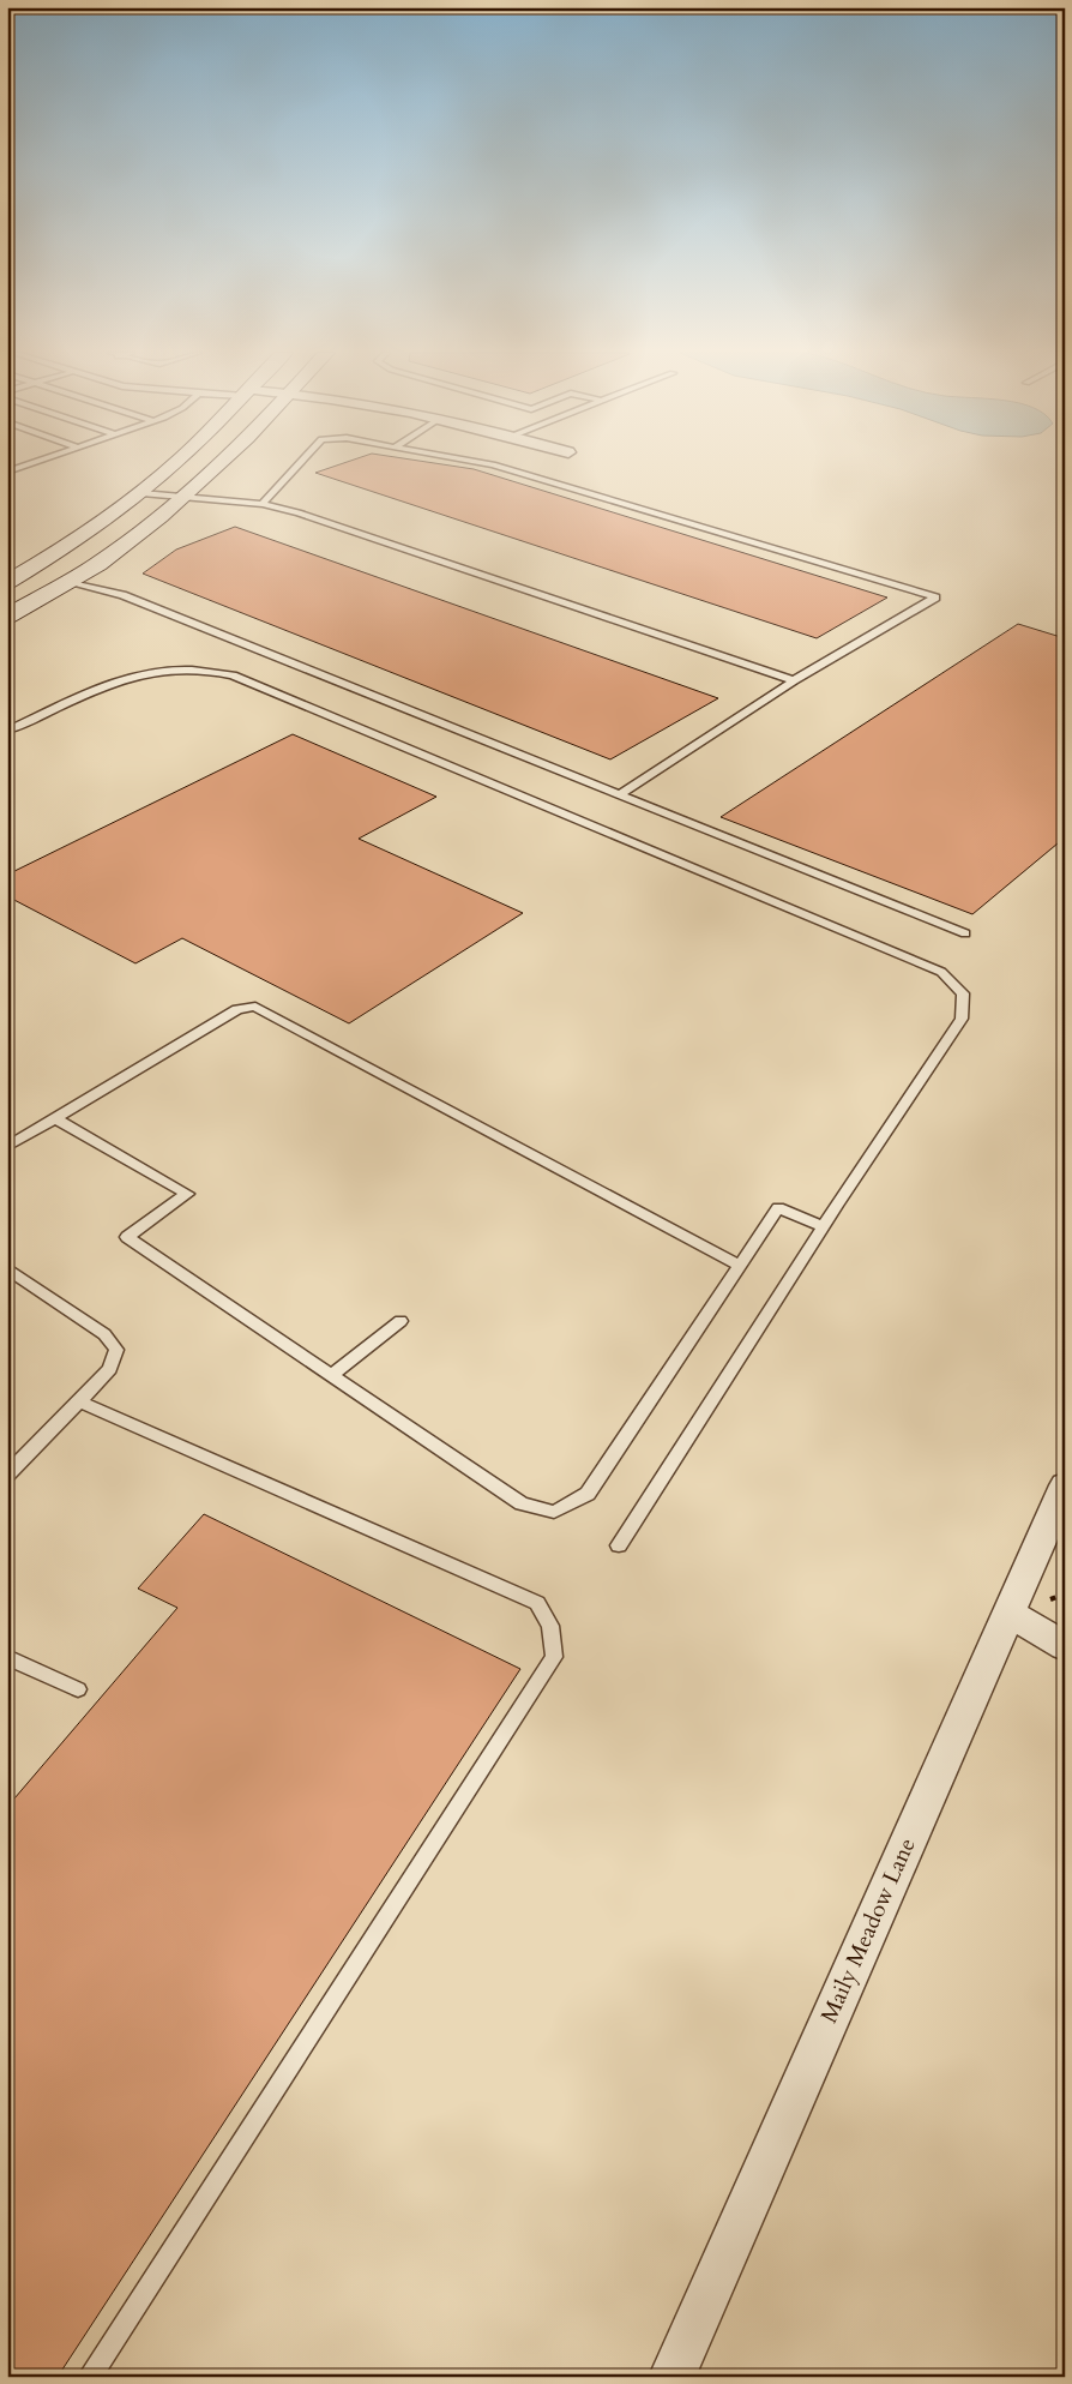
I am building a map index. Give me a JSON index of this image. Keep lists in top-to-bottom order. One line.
{"streets":{"street":["Maily Meadow Lane"]}}
